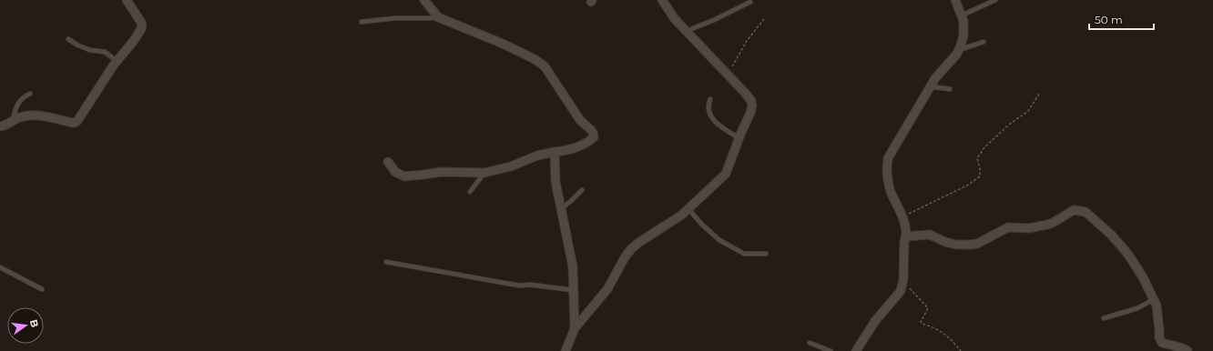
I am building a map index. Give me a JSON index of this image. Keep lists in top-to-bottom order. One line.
{"scale_bar":"50 m","north":"right"}
